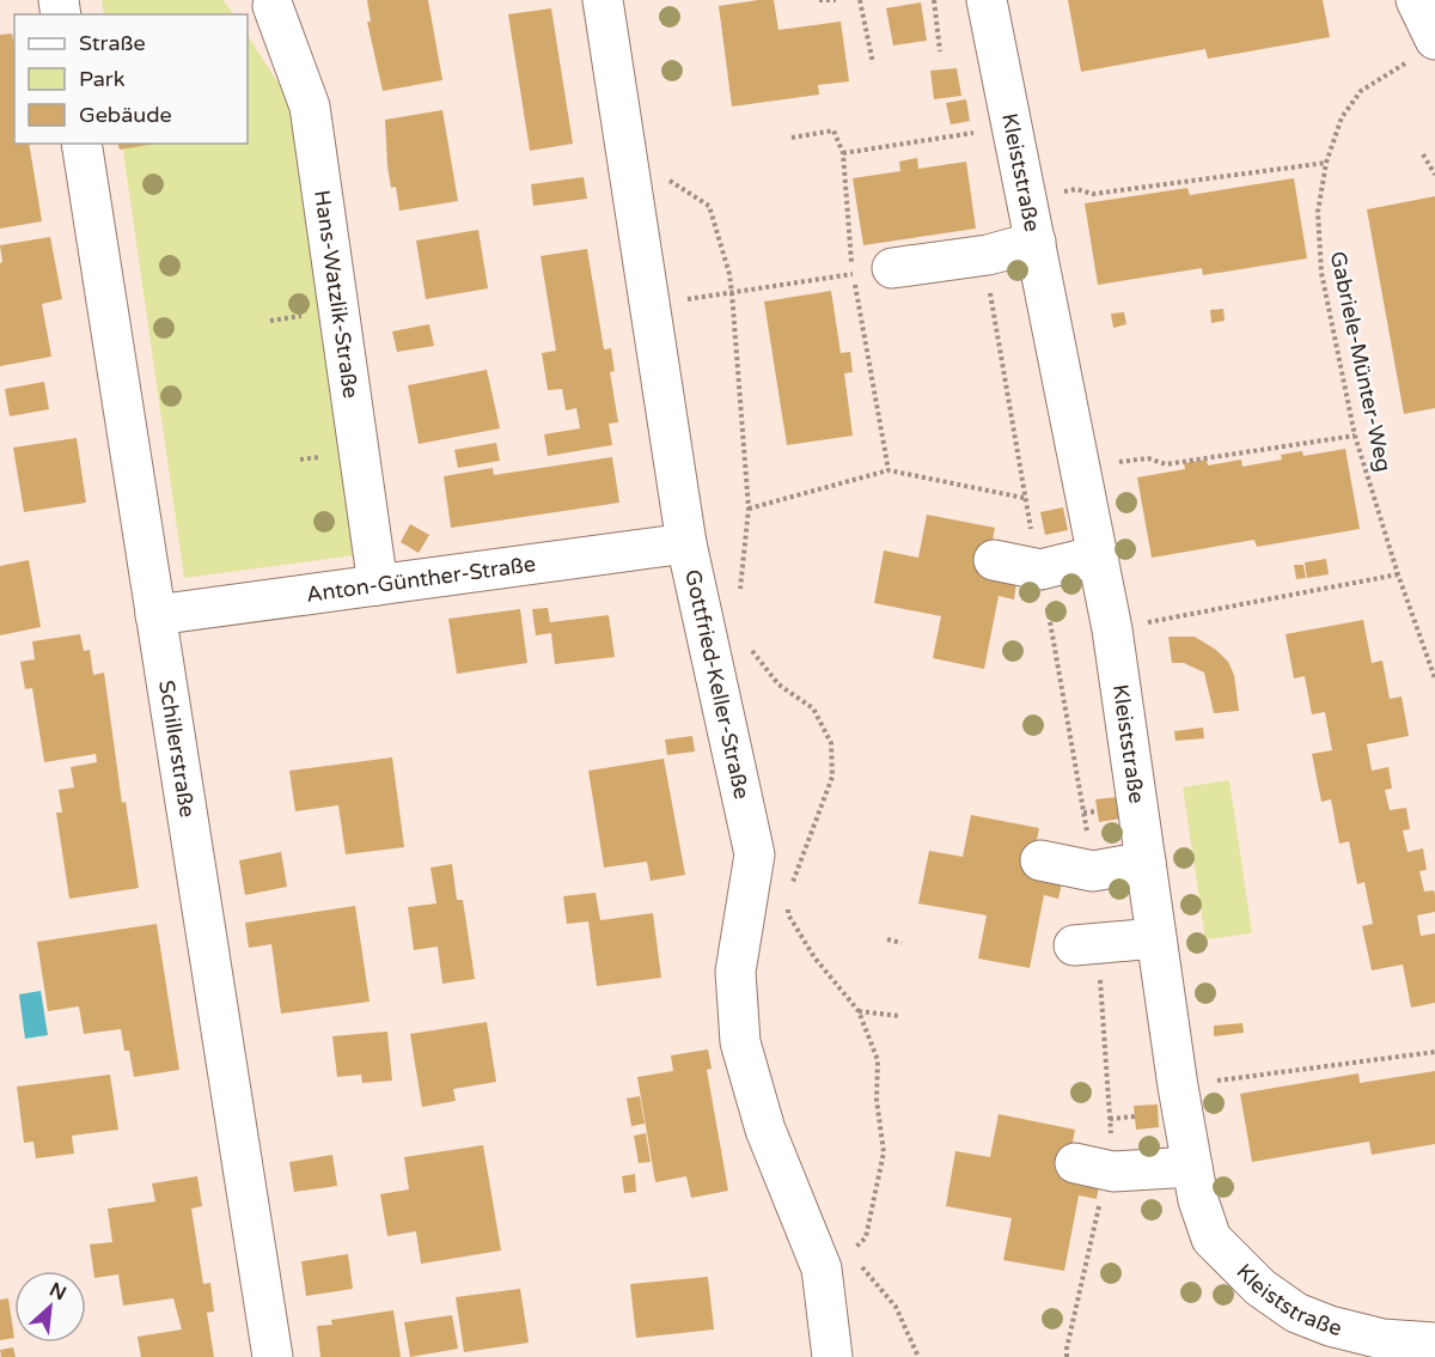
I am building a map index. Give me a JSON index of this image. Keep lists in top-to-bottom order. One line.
{"streets":{"street":["Kleiststraße","Hans-Watzlik-Straße","Anton-Günther-Straße","Gottfried-Keller-Straße","Schillerstraße"],"path":["Gabriele-Münter-Weg"]},"crossings":[["Hans-Watzlik-Straße","Anton-Günther-Straße"],["Anton-Günther-Straße","Gottfried-Keller-Straße"],["Anton-Günther-Straße","Schillerstraße"]],"legend":["Straße","Park","Gebäude"],"north":"top right"}
